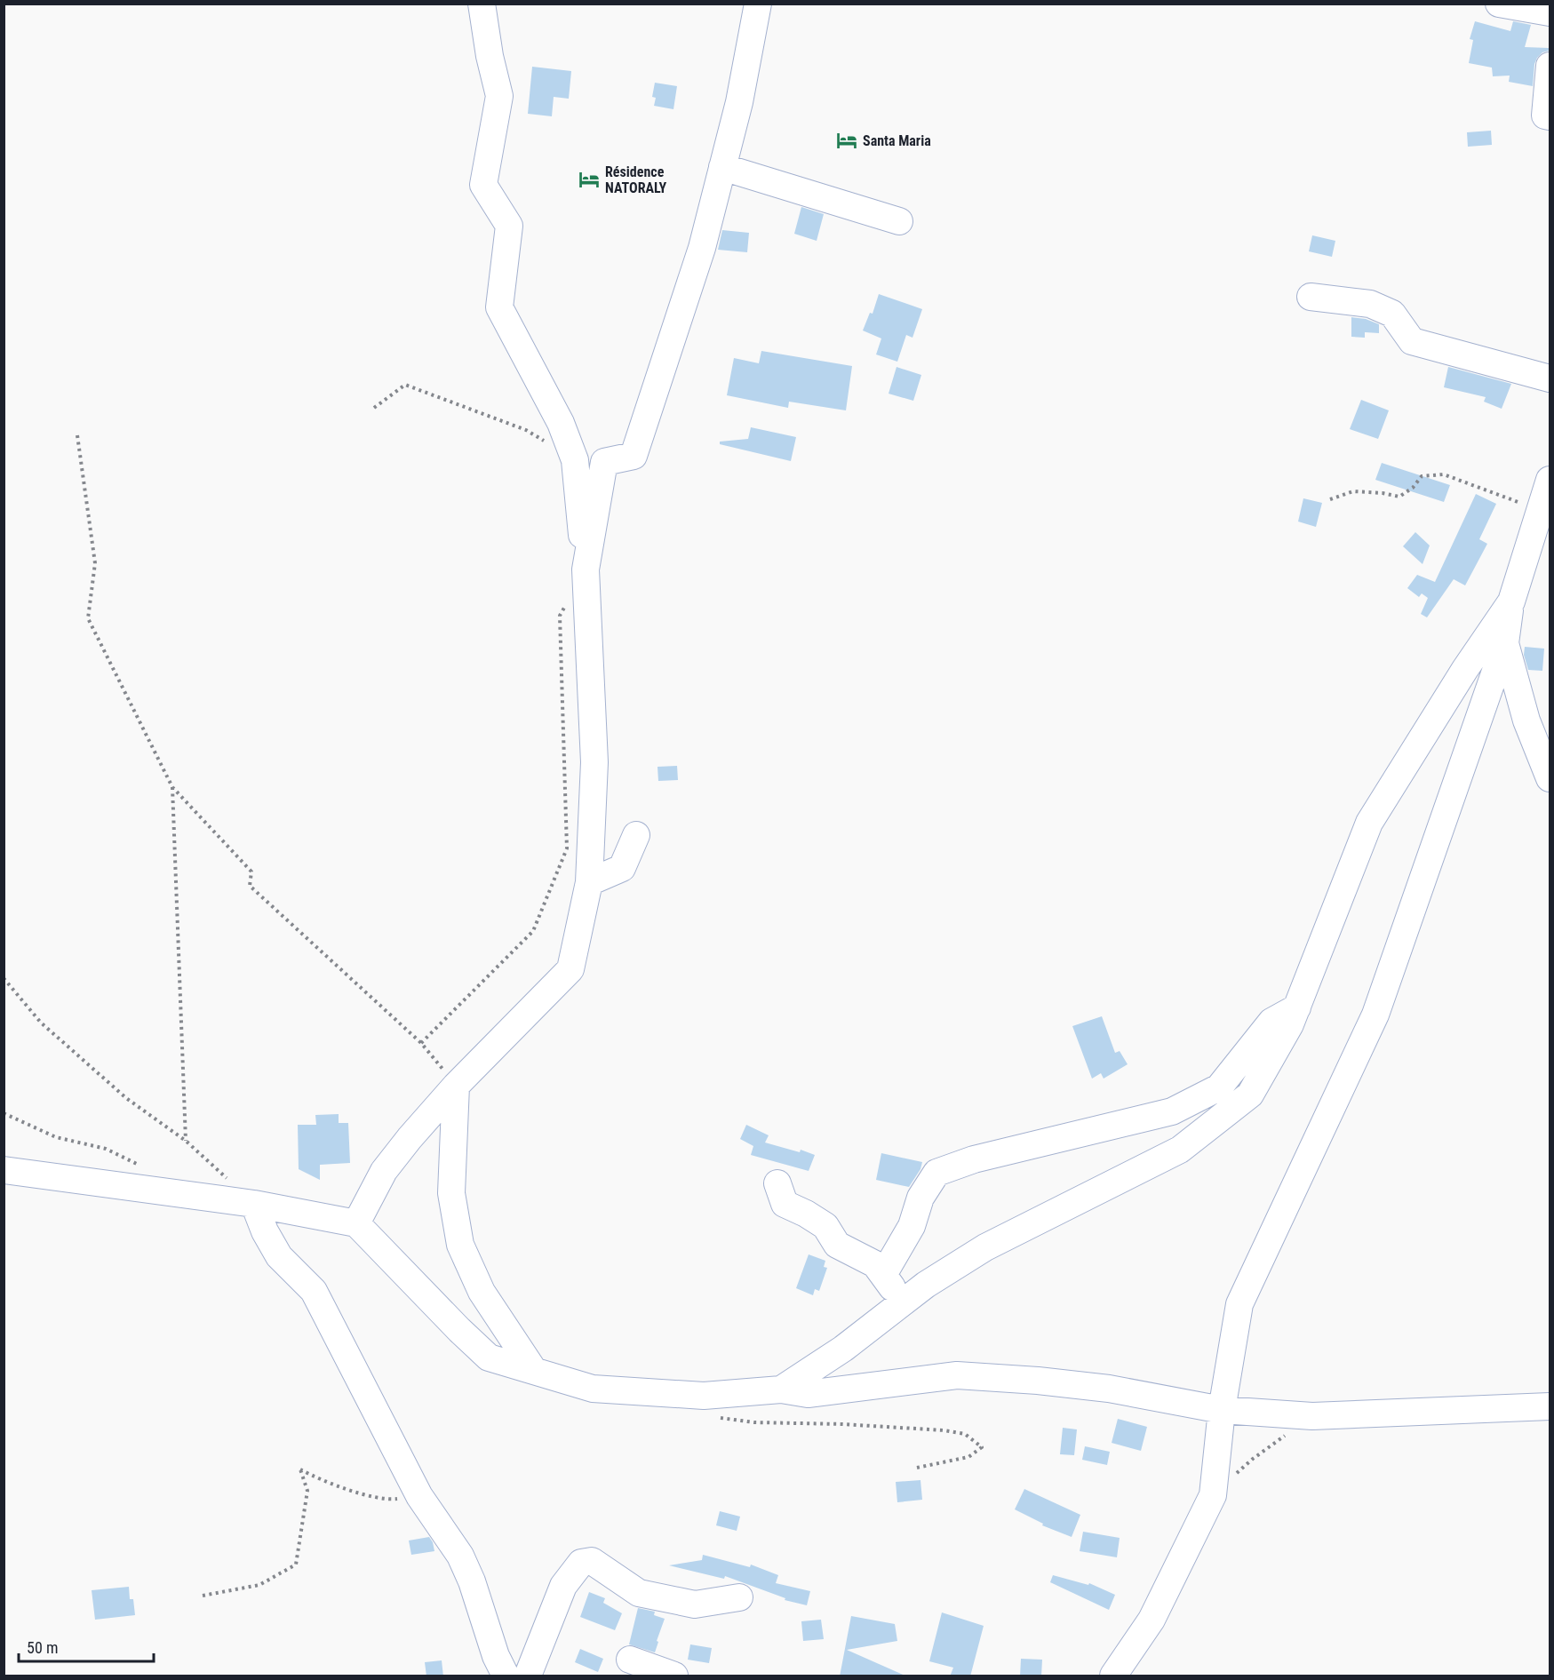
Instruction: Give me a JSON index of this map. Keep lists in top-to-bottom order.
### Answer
{
  "places": {
    "hotel": ["Santa Maria", "Résidence NATORALY"]
  },
  "scale_bar": "50 m"
}
